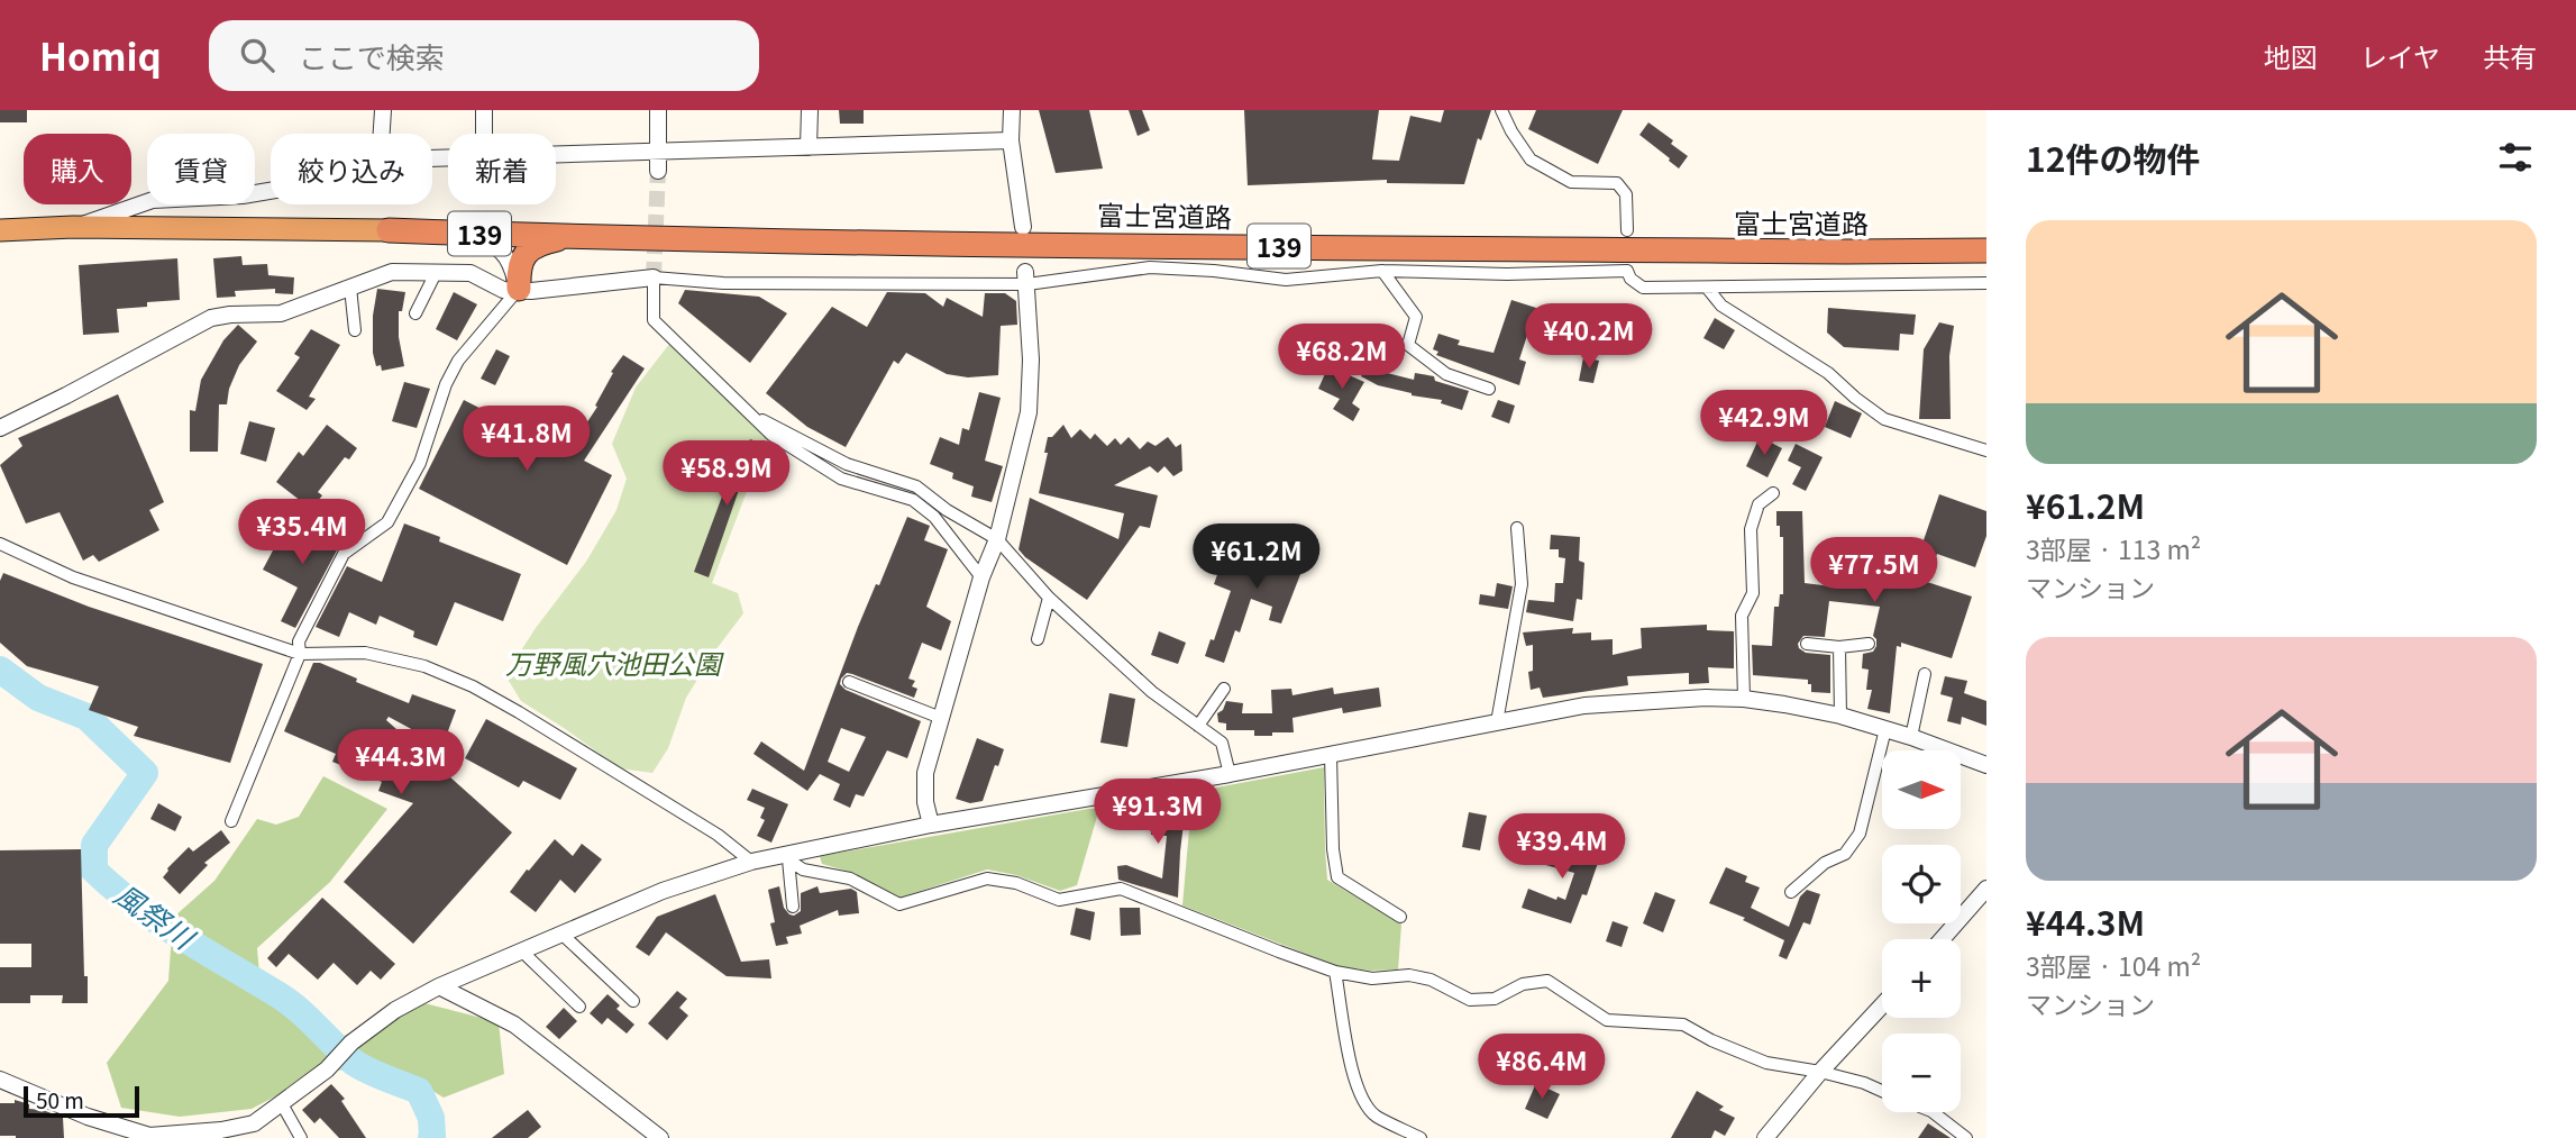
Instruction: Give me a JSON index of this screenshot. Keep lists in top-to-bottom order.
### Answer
{
  "streets": {
    "highway": ["富士宮道路", "139"]
  },
  "crossings": [
    ["富士宮道路", "139"]
  ],
  "water": ["風祭川"],
  "parks": ["万野風穴池田公園"],
  "scale_bar": "50 m",
  "north": "right",
  "page": {
    "header": "Homiq",
    "search": "ここで検索",
    "nav": ["地図", "レイヤ", "共有"],
    "heading": "12件の物件",
    "chip": [
      "購入",
      "賃貸",
      "絞り込み",
      "新着"
    ],
    "list": [
      {
        "name": "¥61.2M",
        "note": "3部屋 · 113 m² · マンション"
      },
      {
        "name": "¥44.3M",
        "note": "3部屋 · 104 m² · マンション"
      }
    ],
    "price": [
      "¥40.2M",
      "¥68.2M",
      "¥42.9M",
      "¥41.8M",
      "¥58.9M",
      "¥35.4M",
      "¥61.2M",
      "¥77.5M",
      "¥44.3M",
      "¥91.3M",
      "¥39.4M",
      "¥86.4M"
    ],
    "map_buttons": ["+", "−"],
    "scale": "50 m"
  }
}
